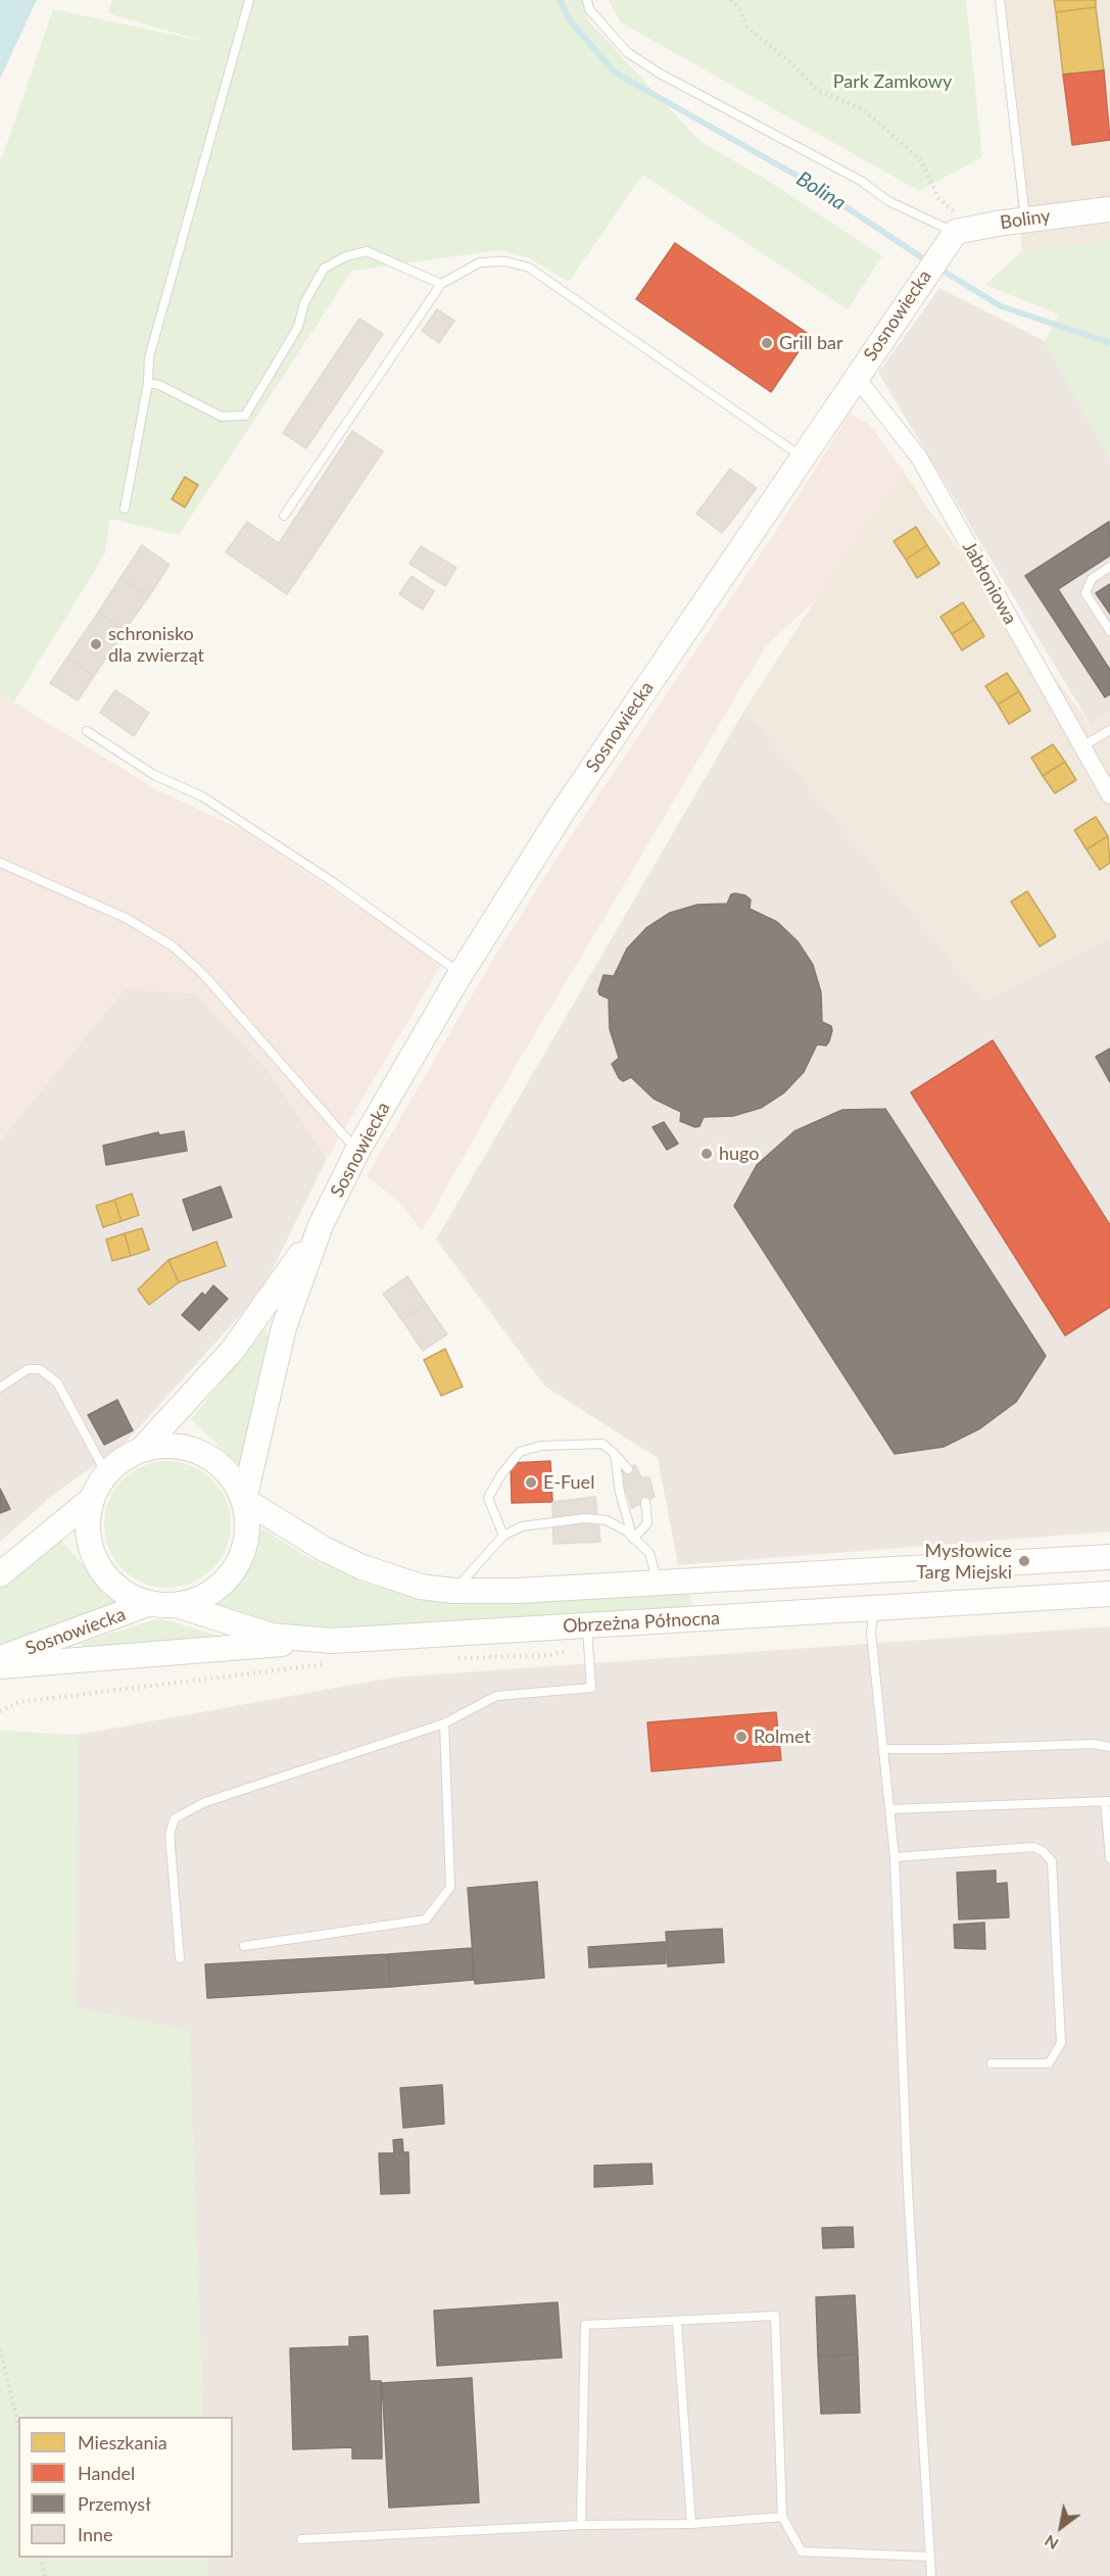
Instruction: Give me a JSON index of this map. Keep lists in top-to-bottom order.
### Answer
{
  "streets": {
    "street": [
      "Boliny",
      "Sosnowiecka",
      "Jabłoniowa",
      "Obrzeżna Północna"
    ]
  },
  "crossings": [
    ["Boliny", "Sosnowiecka"],
    ["Sosnowiecka", "Jabłoniowa"],
    ["Sosnowiecka", "Obrzeżna Północna"]
  ],
  "water": ["Bolina"],
  "parks": ["Park Zamkowy"],
  "places": [
    "Grill bar",
    "schronisko dla zwierząt",
    "hugo",
    "E-Fuel",
    "Mysłowice Targ Miejski",
    "Rolmet"
  ],
  "legend": [
    "Mieszkania",
    "Handel",
    "Przemysł",
    "Inne"
  ],
  "north": "bottom left"
}
